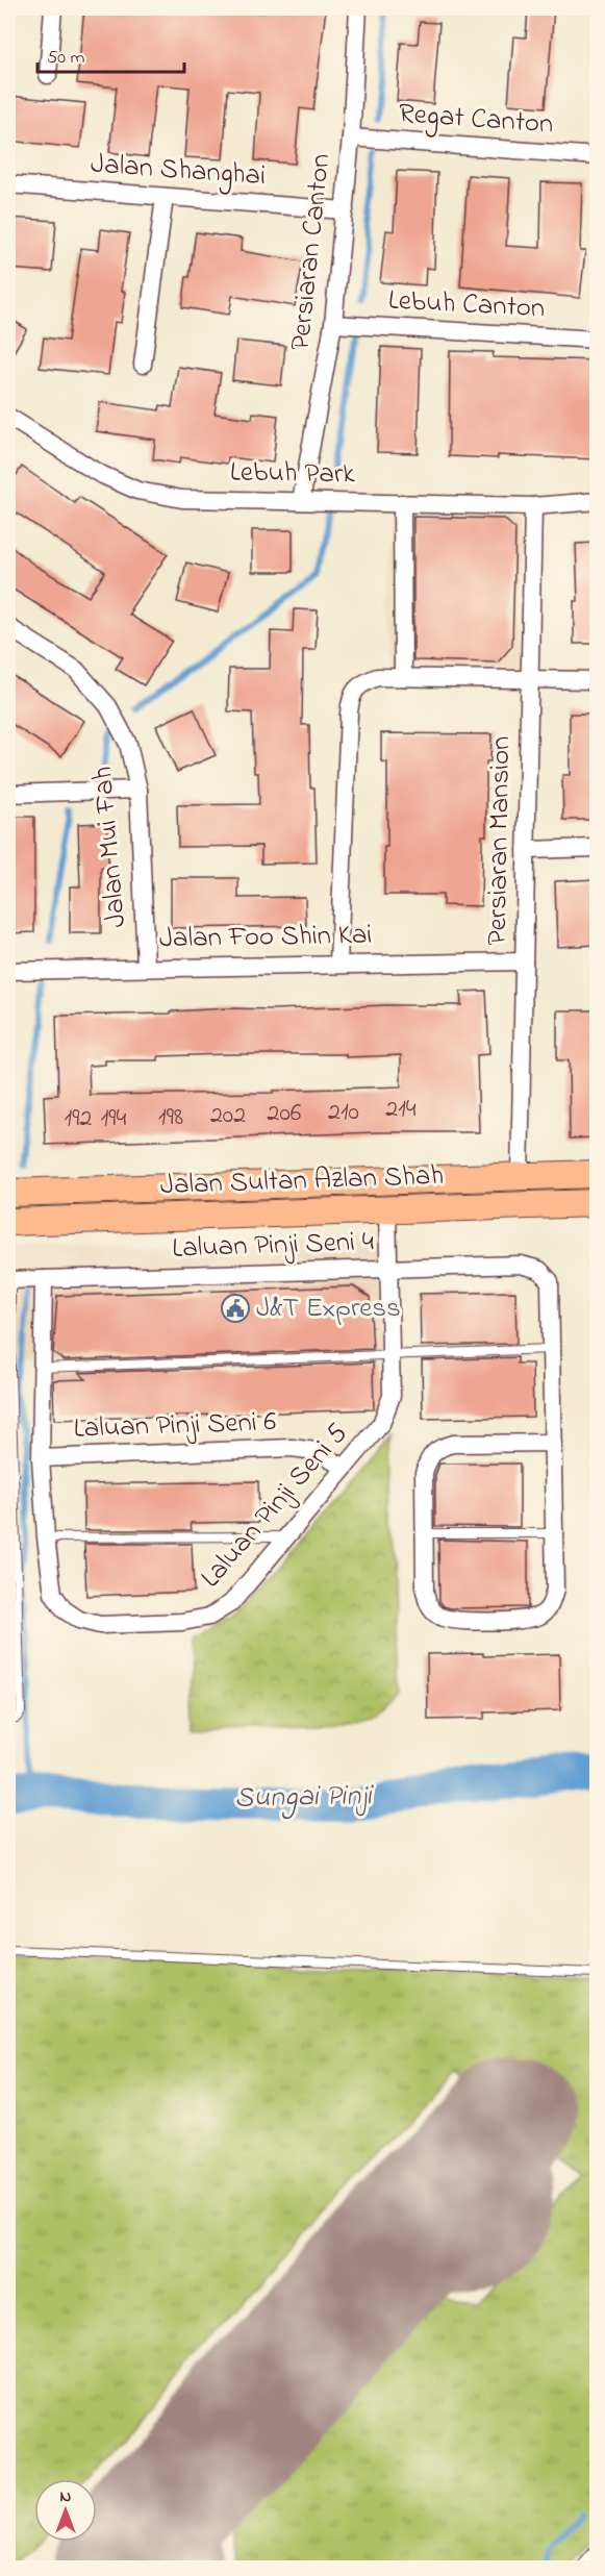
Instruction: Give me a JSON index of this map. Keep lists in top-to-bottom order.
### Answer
{
  "streets": {
    "main road": ["Jalan Sultan Azlan Shah"],
    "street": [
      "Regat Canton",
      "Jalan Shanghai",
      "Persiaran Canton",
      "Lebuh Canton",
      "Lebuh Park",
      "Persiaran Mansion",
      "Jalan Mui Fah",
      "Jalan Foo Shin Kai",
      "Laluan Pinji Seni 4",
      "Laluan Pinji Seni 6",
      "Laluan Pinji Seni 5"
    ]
  },
  "crossings": [
    ["Regat Canton", "Persiaran Canton"],
    ["Jalan Shanghai", "Persiaran Canton"],
    ["Persiaran Canton", "Lebuh Canton"],
    ["Persiaran Canton", "Lebuh Park"],
    ["Lebuh Park", "Persiaran Mansion"],
    ["Persiaran Mansion", "Jalan Foo Shin Kai"],
    ["Persiaran Mansion", "Jalan Sultan Azlan Shah"],
    ["Jalan Mui Fah", "Jalan Foo Shin Kai"],
    ["Jalan Sultan Azlan Shah", "Laluan Pinji Seni 5"],
    ["Laluan Pinji Seni 4", "Laluan Pinji Seni 5"],
    ["Laluan Pinji Seni 6", "Laluan Pinji Seni 5"]
  ],
  "water": ["Sungai Pinji"],
  "places": {
    "public building": ["J&T Express"]
  },
  "house_numbers": [
    "214",
    "210",
    "206",
    "202",
    "198",
    "192",
    "194"
  ],
  "scale_bar": "50 m",
  "north": "top"
}
